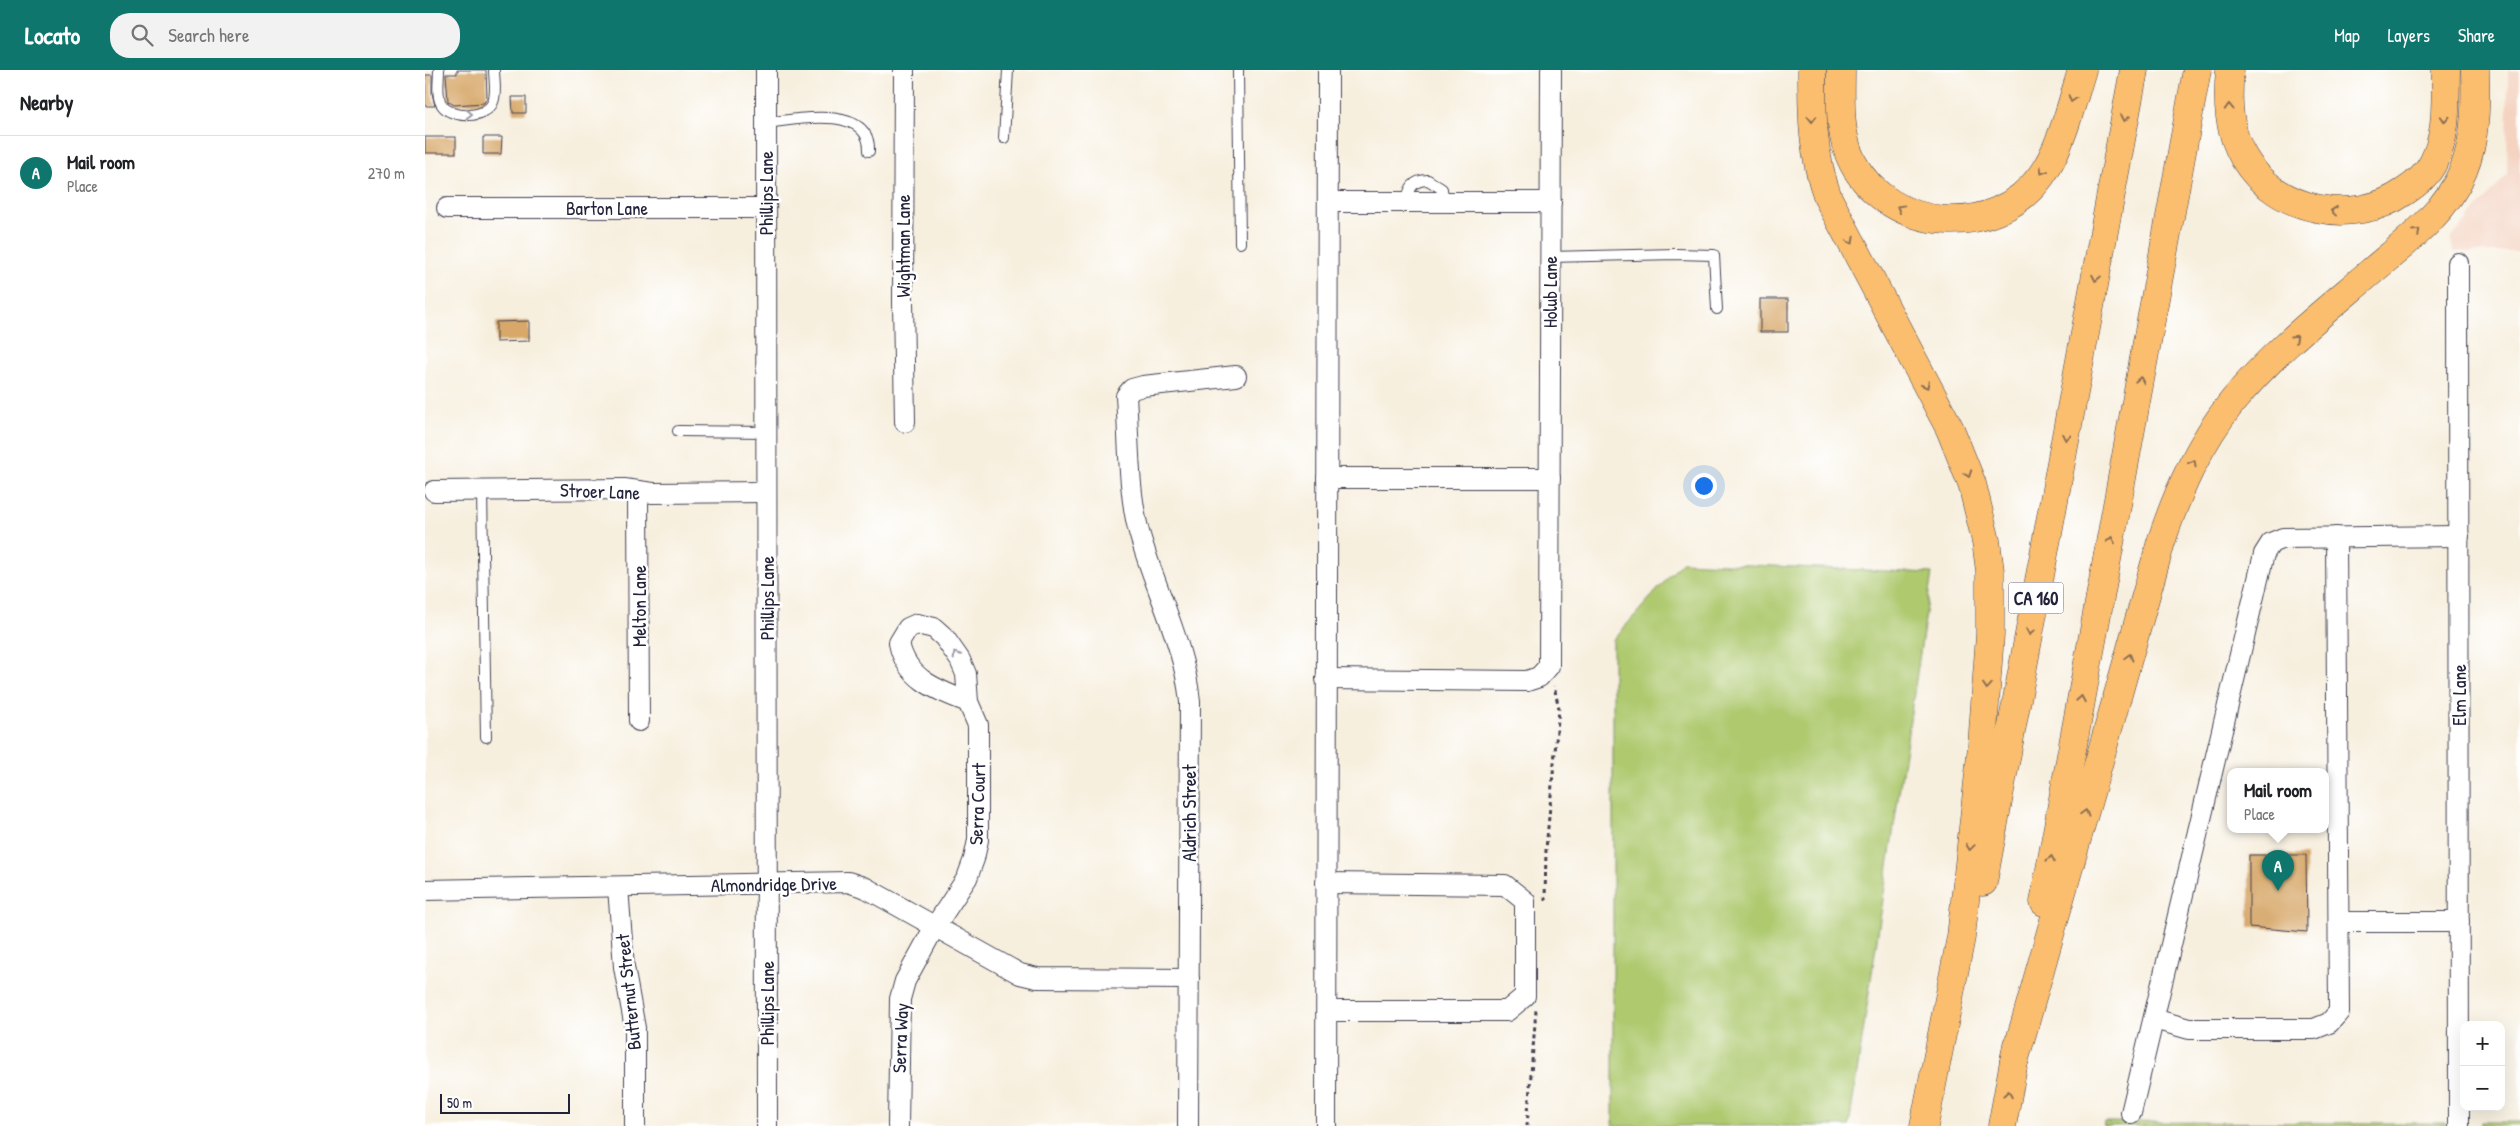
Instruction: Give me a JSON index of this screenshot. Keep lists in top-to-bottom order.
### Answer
{
  "streets": {
    "highway": ["CA 160"],
    "street": [
      "Phillips Lane",
      "Barton Lane",
      "Wightman Lane",
      "Holub Lane",
      "Stroer Lane",
      "Melton Lane",
      "Elm Lane",
      "Serra Court",
      "Aldrich Street",
      "Almondridge Drive",
      "Butternut Street",
      "Serra Way"
    ]
  },
  "crossings": [
    ["Phillips Lane", "Barton Lane"],
    ["Phillips Lane", "Stroer Lane"],
    ["Phillips Lane", "Almondridge Drive"],
    ["Stroer Lane", "Melton Lane"],
    ["Serra Court", "Almondridge Drive"],
    ["Serra Court", "Serra Way"],
    ["Aldrich Street", "Almondridge Drive"],
    ["Almondridge Drive", "Butternut Street"],
    ["Almondridge Drive", "Serra Way"]
  ],
  "scale_bar": "50 m",
  "page": {
    "header": "Locato",
    "search": "Search here",
    "nav": ["Map", "Layers", "Share"],
    "heading": "Nearby",
    "list": [
      {
        "mark": "A",
        "name": "Mail room",
        "note": "Place",
        "value": "270 m"
      }
    ],
    "popup": ["Mail room", "Place"],
    "pins": "A",
    "map_buttons": ["+", "−"],
    "scale": "50 m"
  }
}
